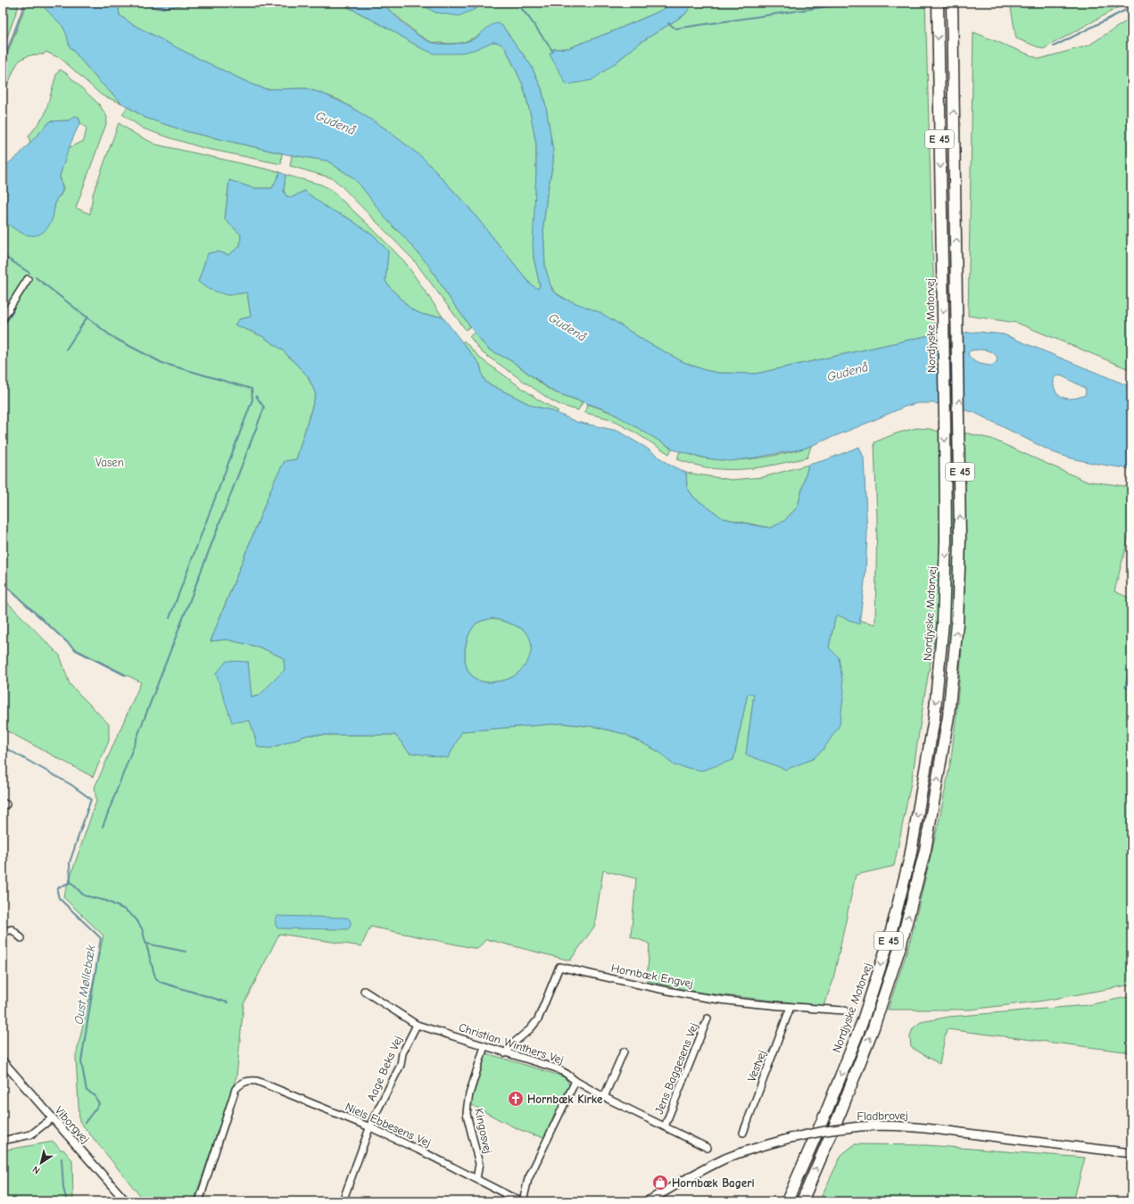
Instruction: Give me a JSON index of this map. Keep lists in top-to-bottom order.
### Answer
{
  "streets": {
    "highway": ["E 45", "Nordjyske Motorvej"],
    "main road": ["Fladbrovej"],
    "street": [
      "Hornbæk Engvej",
      "Christian Winthers Vej",
      "Vestvej",
      "Aage Beks Vej",
      "Jens Baggesens Vej",
      "Viborgvej",
      "Niels Ebbesens Vej",
      "Kingosvej"
    ]
  },
  "crossings": [
    ["Hornbæk Engvej", "Christian Winthers Vej"],
    ["Hornbæk Engvej", "Vestvej"],
    ["Christian Winthers Vej", "Aage Beks Vej"],
    ["Christian Winthers Vej", "Jens Baggesens Vej"],
    ["Christian Winthers Vej", "Kingosvej"],
    ["Aage Beks Vej", "Niels Ebbesens Vej"],
    ["Niels Ebbesens Vej", "Kingosvej"]
  ],
  "water": ["Gudenå", "Oust Møllebæk"],
  "parks": ["Vasen"],
  "places": {
    "church": ["Hornbæk Kirke"],
    "shop": ["Hornbæk Bageri"]
  },
  "north": "bottom left"
}
